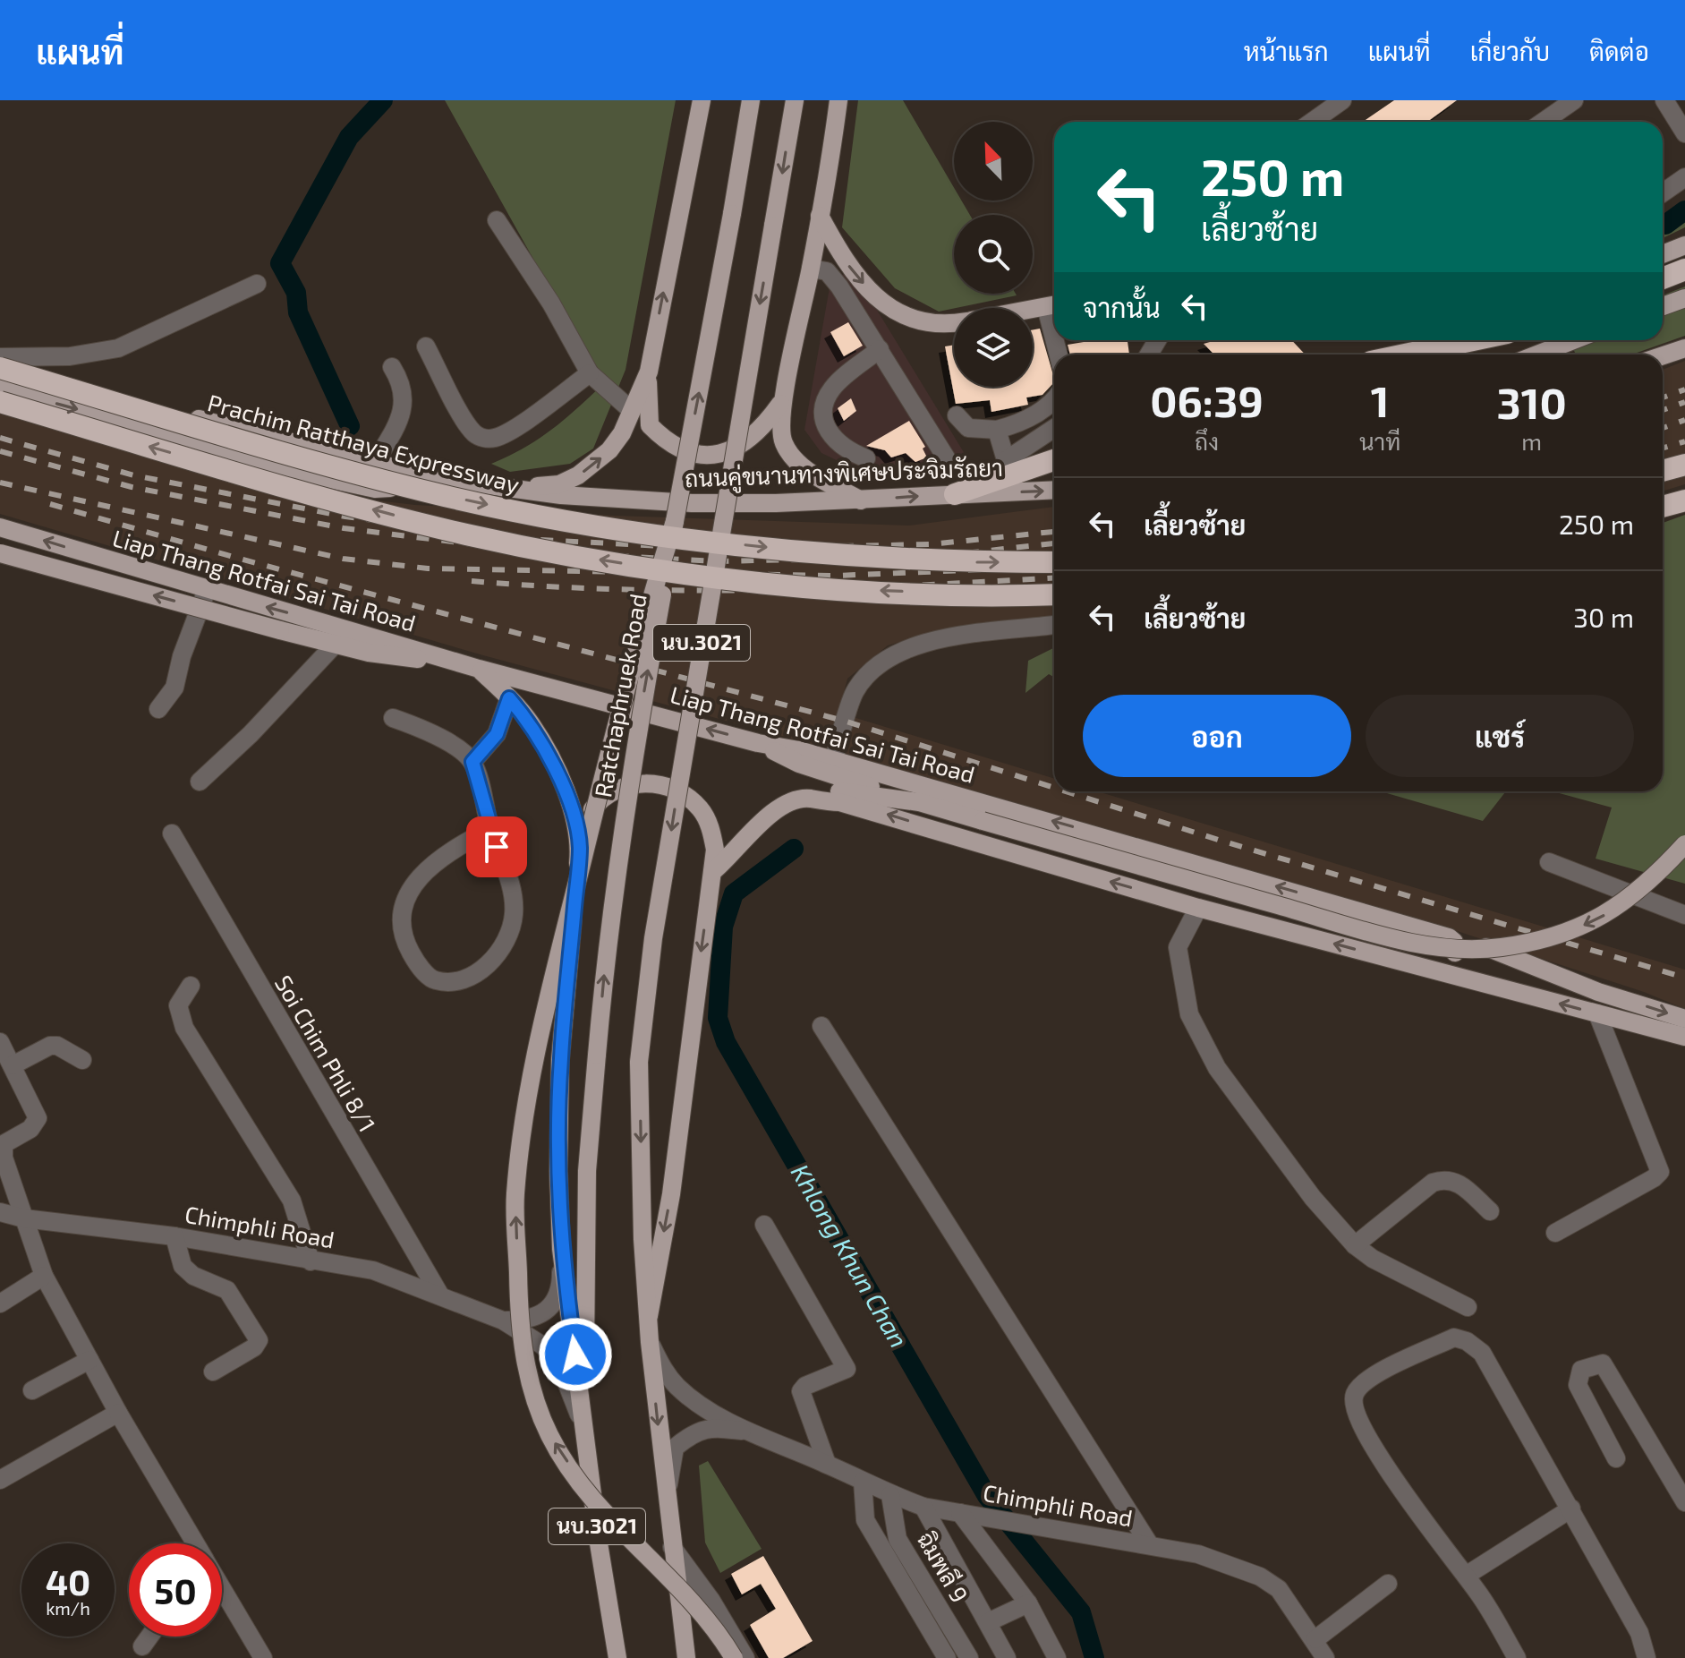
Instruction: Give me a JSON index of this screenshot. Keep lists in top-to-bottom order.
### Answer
{
  "streets": {
    "highway": ["Prachim Ratthaya Expressway"],
    "main road": [
      "ถนนคู่ขนานทางพิเศษประจิมรัถยา",
      "Liap Thang Rotfai Sai Tai Road",
      "นบ.3021",
      "Ratchaphruek Road"
    ],
    "street": ["Soi Chim Phli 8/1", "Chimphli Road", "ฉิมพลี 9"]
  },
  "crossings": [
    ["Liap Thang Rotfai Sai Tai Road", "Ratchaphruek Road"],
    ["นบ.3021", "Chimphli Road"],
    ["Ratchaphruek Road", "Chimphli Road"],
    ["Soi Chim Phli 8/1", "Chimphli Road"],
    ["Chimphli Road", "ฉิมพลี 9"]
  ],
  "water": ["Khlong Khun Chan"],
  "north": "top left",
  "page": {
    "header": "แผนที่",
    "nav": [
      "หน้าแรก",
      "แผนที่",
      "เกี่ยวกับ",
      "ติดต่อ"
    ],
    "turn": ["250 m", "เลี้ยวซ้าย"],
    "then": "จากนั้น",
    "eta": [
      "06:39",
      "ถึง",
      "1",
      "นาที",
      "310",
      "m"
    ],
    "list": [
      {
        "name": "เลี้ยวซ้าย",
        "value": "250 m"
      },
      {
        "name": "เลี้ยวซ้าย",
        "value": "30 m"
      }
    ],
    "buttons": ["ออก", "แชร์"],
    "speed": "40 km/h",
    "limit": "50"
  }
}
